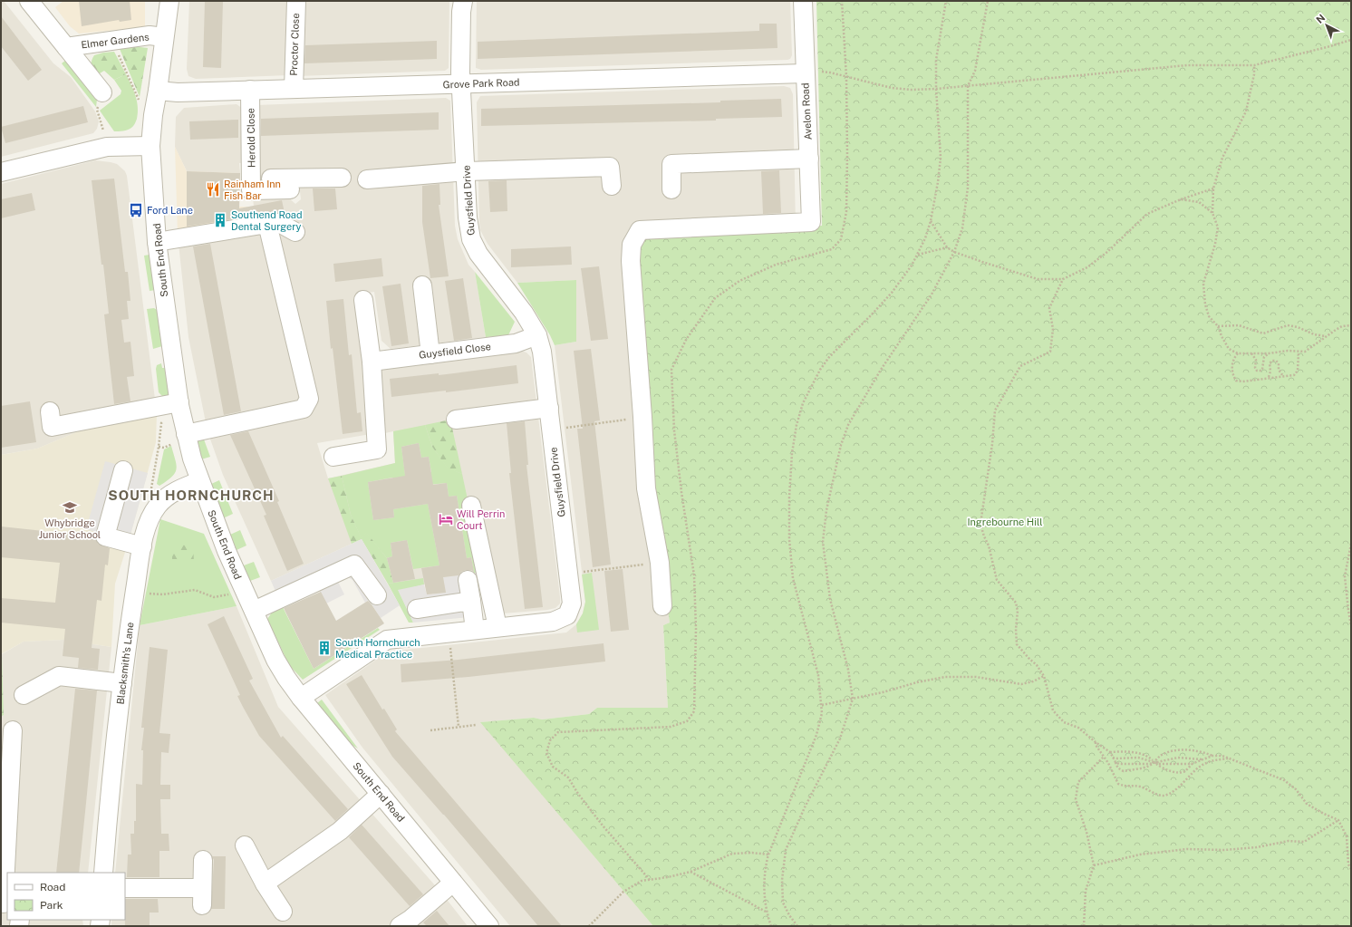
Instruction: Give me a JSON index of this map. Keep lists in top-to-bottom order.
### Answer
{
  "streets": {
    "street": [
      "Elmer Gardens",
      "Proctor Close",
      "Grove Park Road",
      "Avelon Road",
      "Herold Close",
      "Guysfield Drive",
      "South End Road",
      "Guysfield Close",
      "Blacksmith's Lane"
    ]
  },
  "crossings": [
    ["Elmer Gardens", "South End Road"],
    ["Proctor Close", "Grove Park Road"],
    ["Grove Park Road", "Avelon Road"],
    ["Grove Park Road", "Herold Close"],
    ["Grove Park Road", "Guysfield Drive"],
    ["Grove Park Road", "South End Road"],
    ["Guysfield Drive", "South End Road"],
    ["Guysfield Drive", "Guysfield Close"],
    ["South End Road", "Blacksmith's Lane"]
  ],
  "districts": ["SOUTH HORNCHURCH"],
  "parks": ["Ingrebourne Hill"],
  "places": {
    "restaurant": ["Rainham Inn Fish Bar"],
    "bus stop": ["Ford Lane"],
    "building": ["Southend Road Dental Surgery", "South Hornchurch Medical Practice"],
    "school or university": ["Whybridge Junior School"],
    "hotel": ["Will Perrin Court"]
  },
  "legend": ["Road", "Park"],
  "north": "top left"
}
